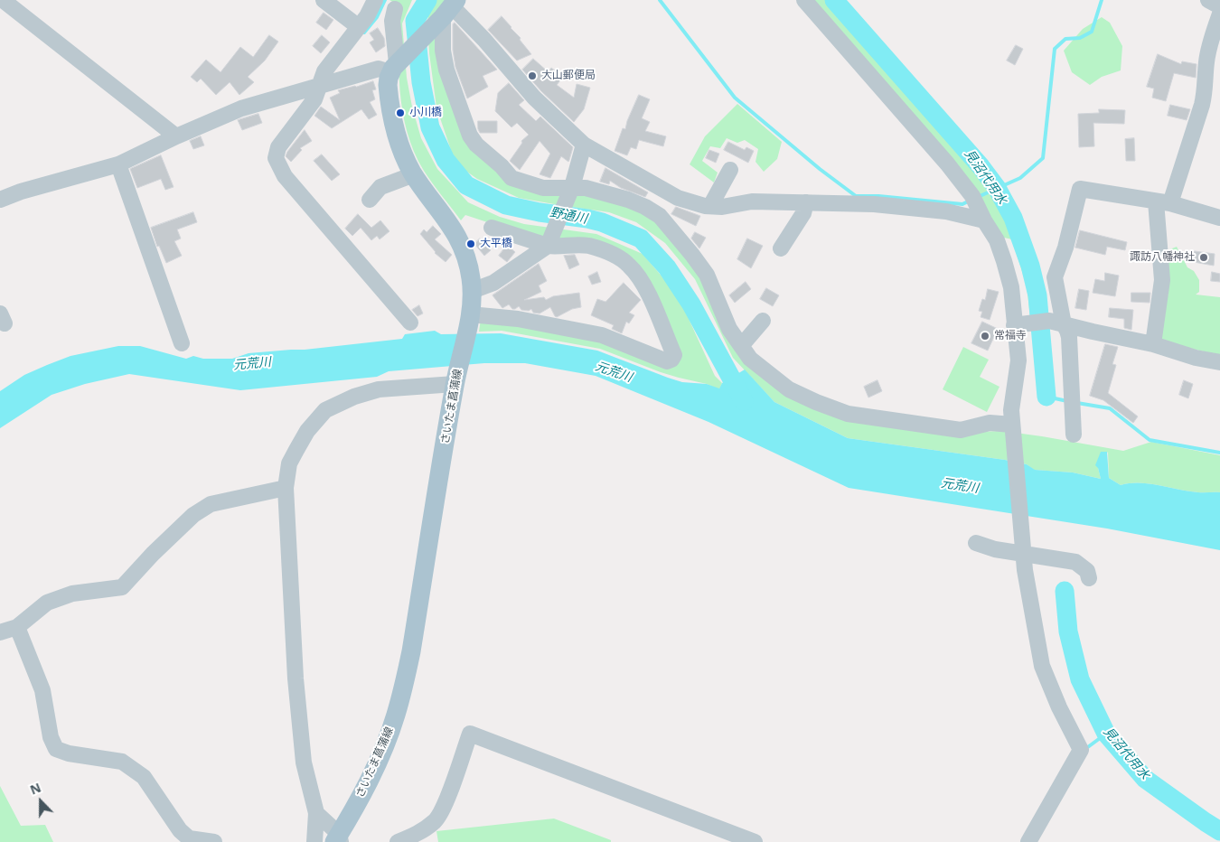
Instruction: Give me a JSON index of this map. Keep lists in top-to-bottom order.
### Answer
{
  "streets": {
    "main road": ["さいたま菖蒲線"]
  },
  "water": ["見沼代用水", "野通川", "元荒川"],
  "places": [
    "大山郵便局",
    "小川橋",
    "大平橋",
    "諏訪八幡神社",
    "常福寺"
  ],
  "north": "top"
}
